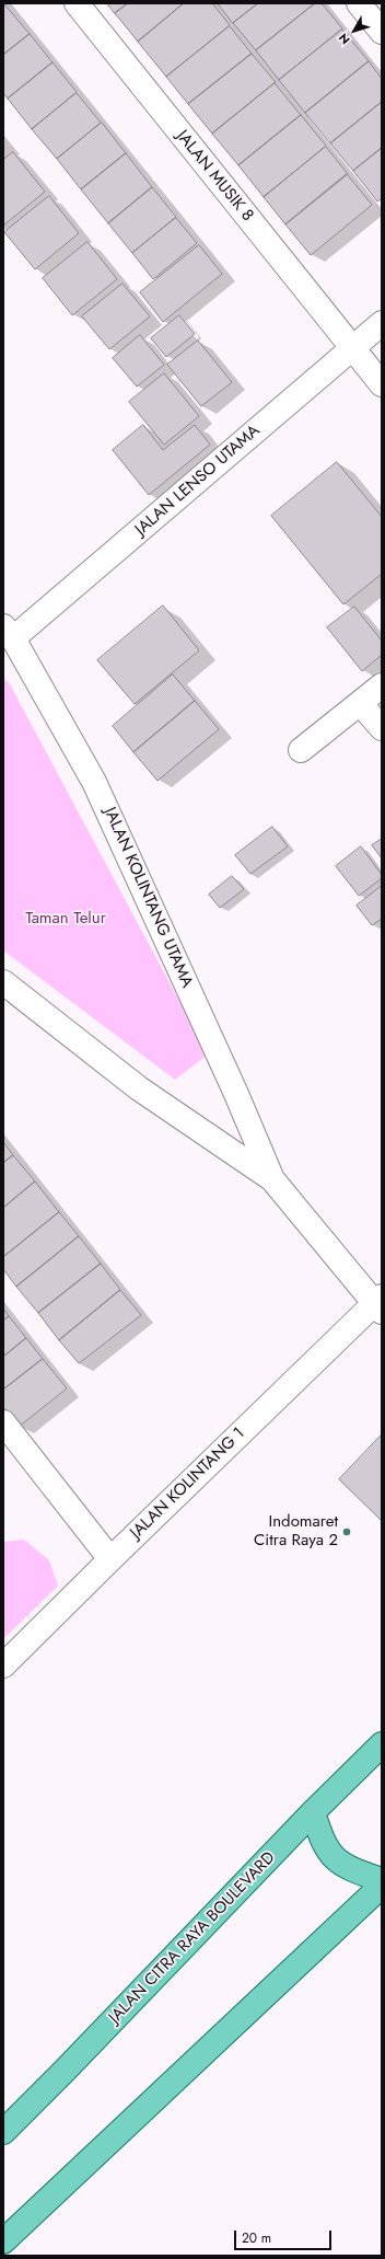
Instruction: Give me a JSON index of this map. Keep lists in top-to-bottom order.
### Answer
{
  "streets": {
    "main road": ["JALAN CITRA RAYA BOULEVARD"],
    "street": [
      "JALAN MUSIK 8",
      "JALAN LENSO UTAMA",
      "JALAN KOLINTANG UTAMA",
      "JALAN KOLINTANG 1"
    ]
  },
  "crossings": [
    ["JALAN MUSIK 8", "JALAN LENSO UTAMA"],
    ["JALAN LENSO UTAMA", "JALAN KOLINTANG UTAMA"],
    ["JALAN KOLINTANG UTAMA", "JALAN KOLINTANG 1"]
  ],
  "parks": ["Taman Telur"],
  "places": ["Indomaret Citra Raya 2"],
  "scale_bar": "20 m",
  "north": "bottom left"
}
